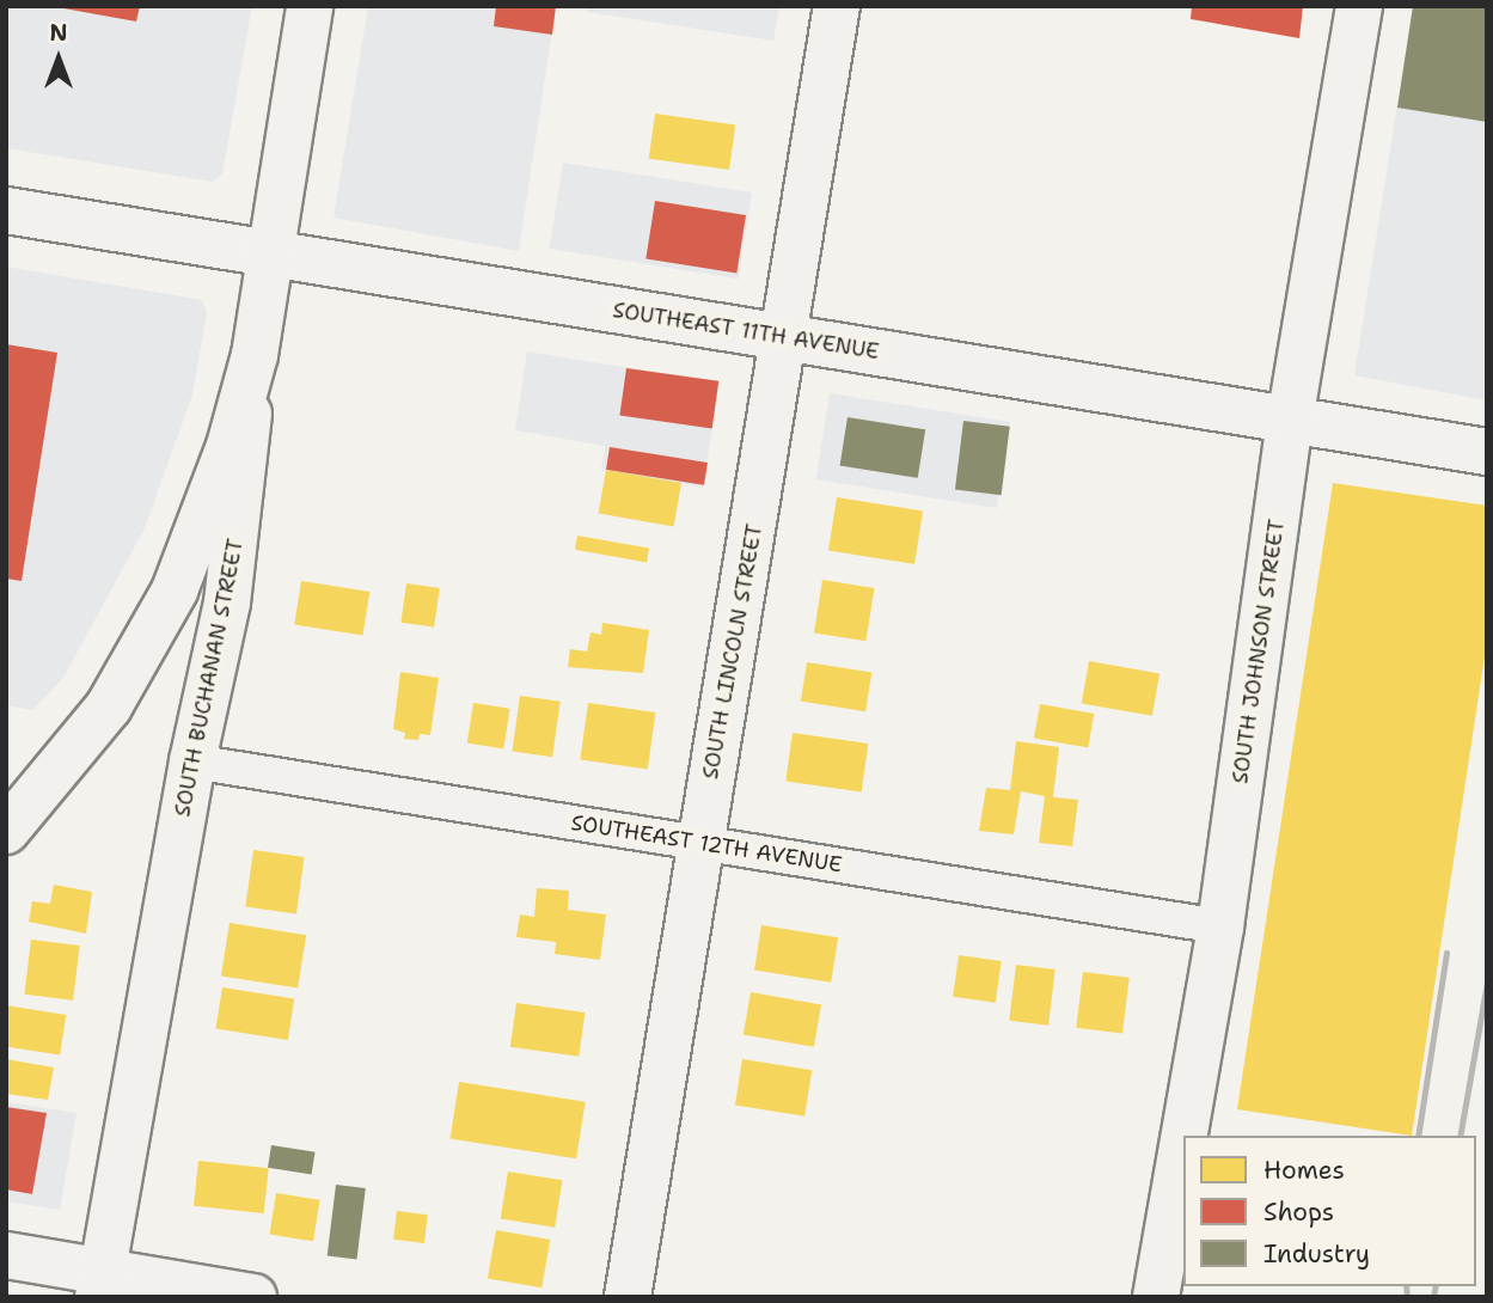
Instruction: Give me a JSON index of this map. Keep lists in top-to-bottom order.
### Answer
{
  "streets": {
    "main road": [
      "SOUTHEAST 11TH AVENUE",
      "SOUTH LINCOLN STREET",
      "SOUTH JOHNSON STREET",
      "SOUTH BUCHANAN STREET"
    ],
    "street": ["SOUTHEAST 12TH AVENUE"]
  },
  "crossings": [
    ["SOUTHEAST 11TH AVENUE", "SOUTH LINCOLN STREET"],
    ["SOUTHEAST 11TH AVENUE", "SOUTH JOHNSON STREET"],
    ["SOUTHEAST 11TH AVENUE", "SOUTH BUCHANAN STREET"],
    ["SOUTH LINCOLN STREET", "SOUTHEAST 12TH AVENUE"],
    ["SOUTH JOHNSON STREET", "SOUTHEAST 12TH AVENUE"],
    ["SOUTH BUCHANAN STREET", "SOUTHEAST 12TH AVENUE"]
  ],
  "legend": ["Homes", "Shops", "Industry"],
  "north": "top"
}
